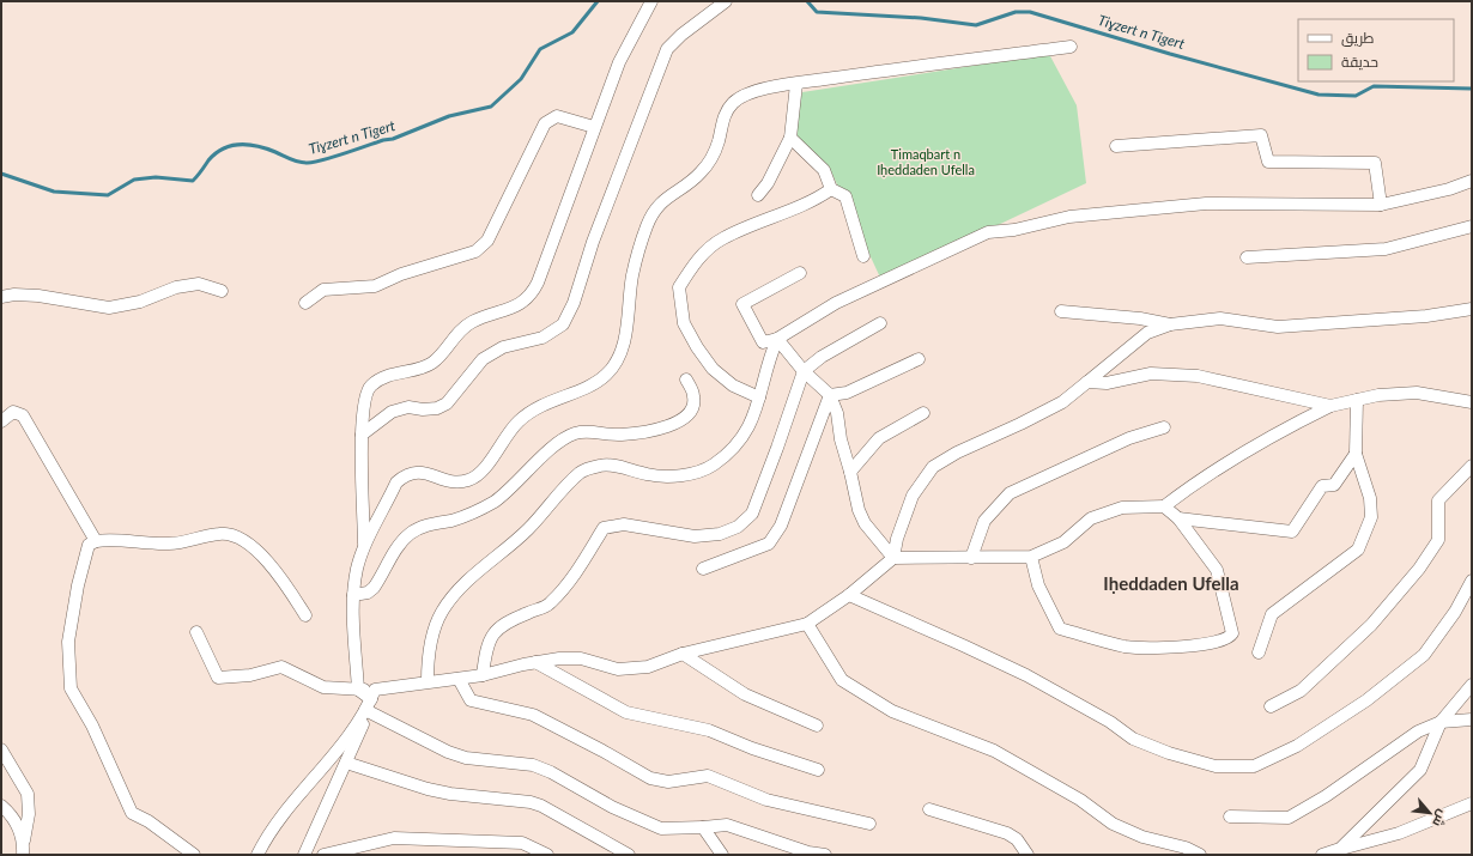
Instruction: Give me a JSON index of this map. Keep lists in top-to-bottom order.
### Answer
{
  "districts": ["Iḥeddaden Ufella"],
  "water": ["Tiɣzert n Tigert"],
  "parks": ["Timaqbart n Iḥeddaden Ufella"],
  "legend": ["طريق", "حديقة"],
  "north": "bottom right"
}
